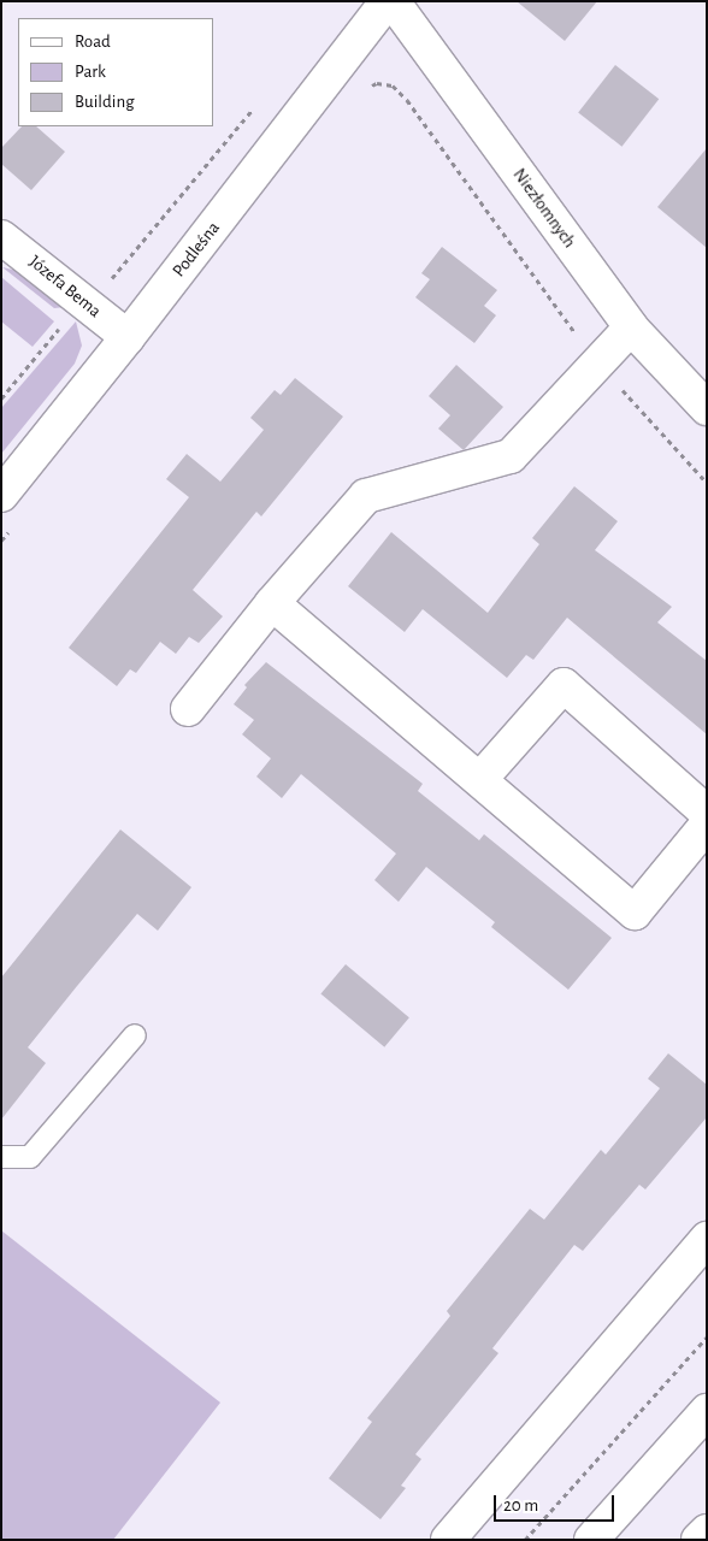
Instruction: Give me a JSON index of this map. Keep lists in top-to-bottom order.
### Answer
{
  "streets": {
    "street": ["Niezłomnych", "Podleśna", "Józefa Bema"]
  },
  "crossings": [
    ["Niezłomnych", "Podleśna"],
    ["Podleśna", "Józefa Bema"]
  ],
  "legend": ["Road", "Park", "Building"],
  "scale_bar": "20 m"
}
